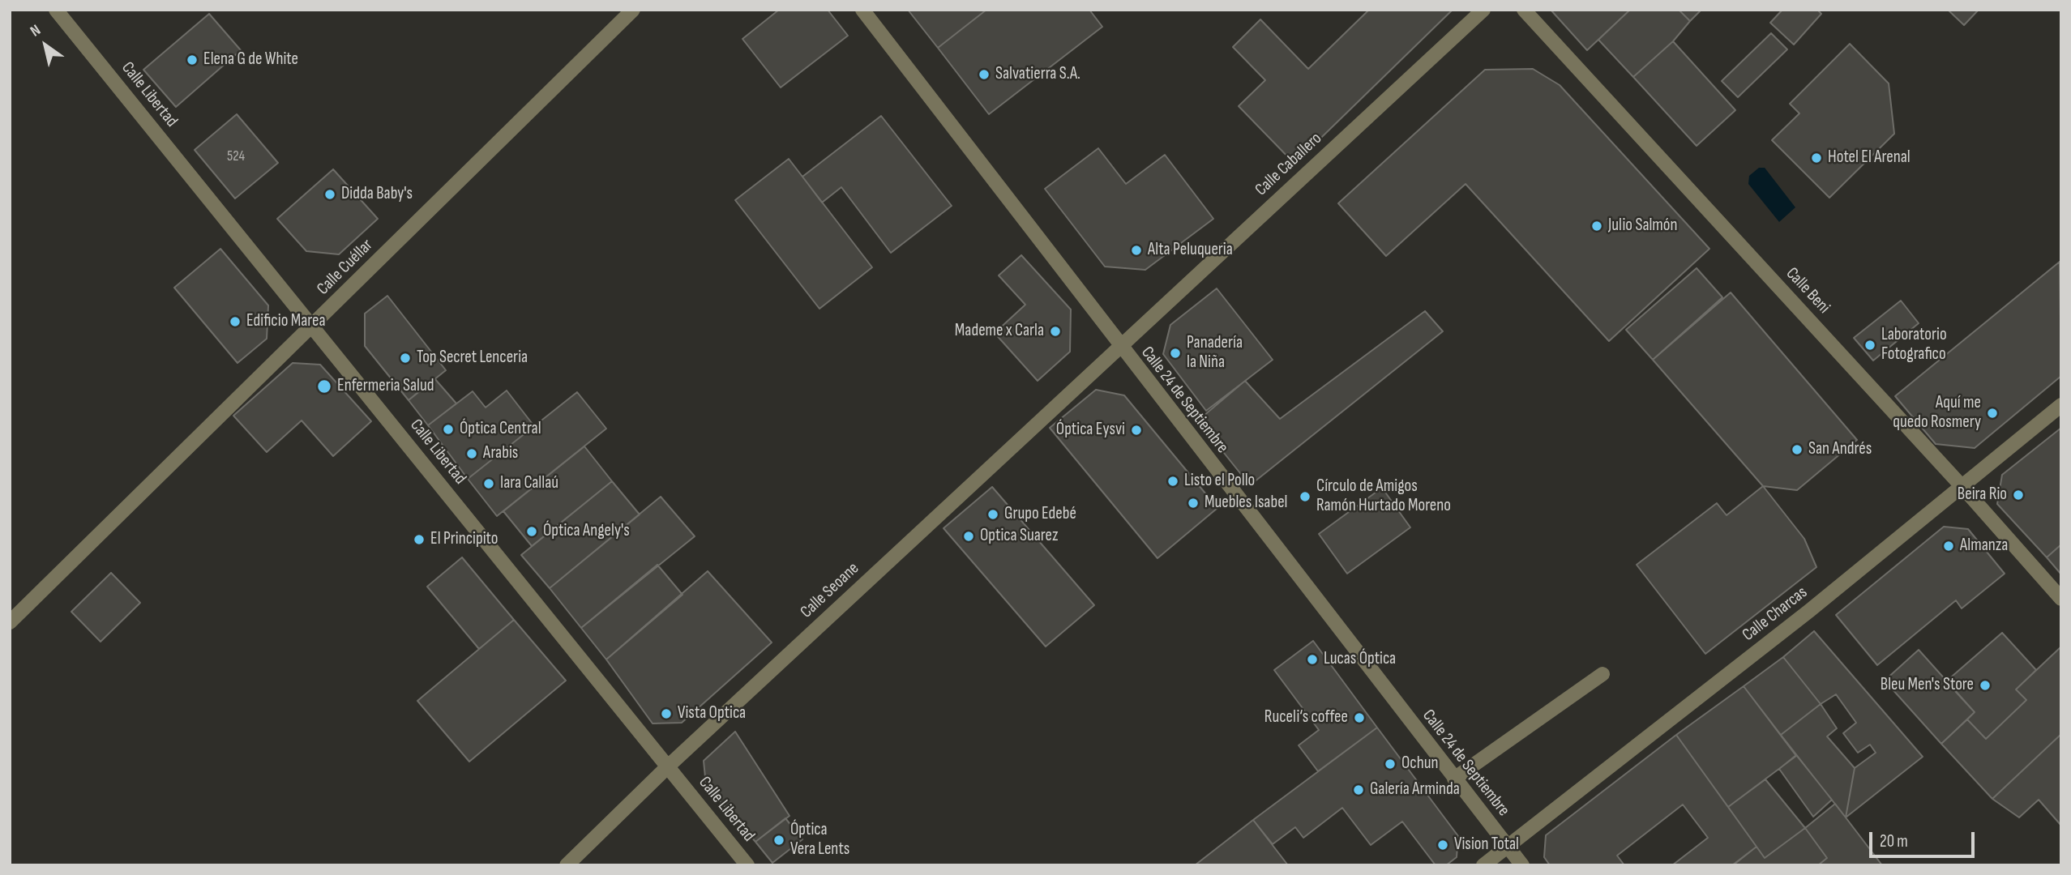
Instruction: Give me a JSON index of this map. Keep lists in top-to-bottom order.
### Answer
{
  "streets": {
    "street": [
      "Calle Libertad",
      "Calle Caballero",
      "Calle Cuéllar",
      "Calle Beni",
      "Calle 24 de Septiembre",
      "Calle Seoane",
      "Calle Charcas"
    ]
  },
  "crossings": [
    ["Calle Libertad", "Calle Cuéllar"],
    ["Calle Libertad", "Calle Seoane"],
    ["Calle Caballero", "Calle 24 de Septiembre"],
    ["Calle Caballero", "Calle Seoane"],
    ["Calle Beni", "Calle Charcas"],
    ["Calle 24 de Septiembre", "Calle Seoane"],
    ["Calle 24 de Septiembre", "Calle Charcas"]
  ],
  "places": [
    "Elena G de White",
    "Salvatierra S.A.",
    "Hotel El Arenal",
    "Didda Baby's",
    "Julio Salmón",
    "Alta Peluqueria",
    "Edificio Marea",
    "Mademe x Carla",
    "Laboratorio Fotografico",
    "Panadería la Niña",
    "Top Secret Lenceria",
    "Enfermeria Salud",
    "Aquí me quedo Rosmery",
    "Óptica Central",
    "Óptica Eysvi",
    "San Andrés",
    "Arabis",
    "Listo el Pollo",
    "Iara Callaú",
    "Beira Rio",
    "Círculo de Amigos Ramón Hurtado Moreno",
    "Muebles Isabel",
    "Grupo Edebé",
    "Óptica Angely's",
    "Optica Suarez",
    "El Principito",
    "Almanza",
    "Lucas Óptica",
    "Bleu Men's Store",
    "Vista Optica",
    "Ruceli‘s coffee",
    "Ochun",
    "Galería Arminda",
    "Óptica Vera Lents",
    "Vision Total"
  ],
  "house_numbers": ["524"],
  "scale_bar": "20 m",
  "north": "top left"
}
